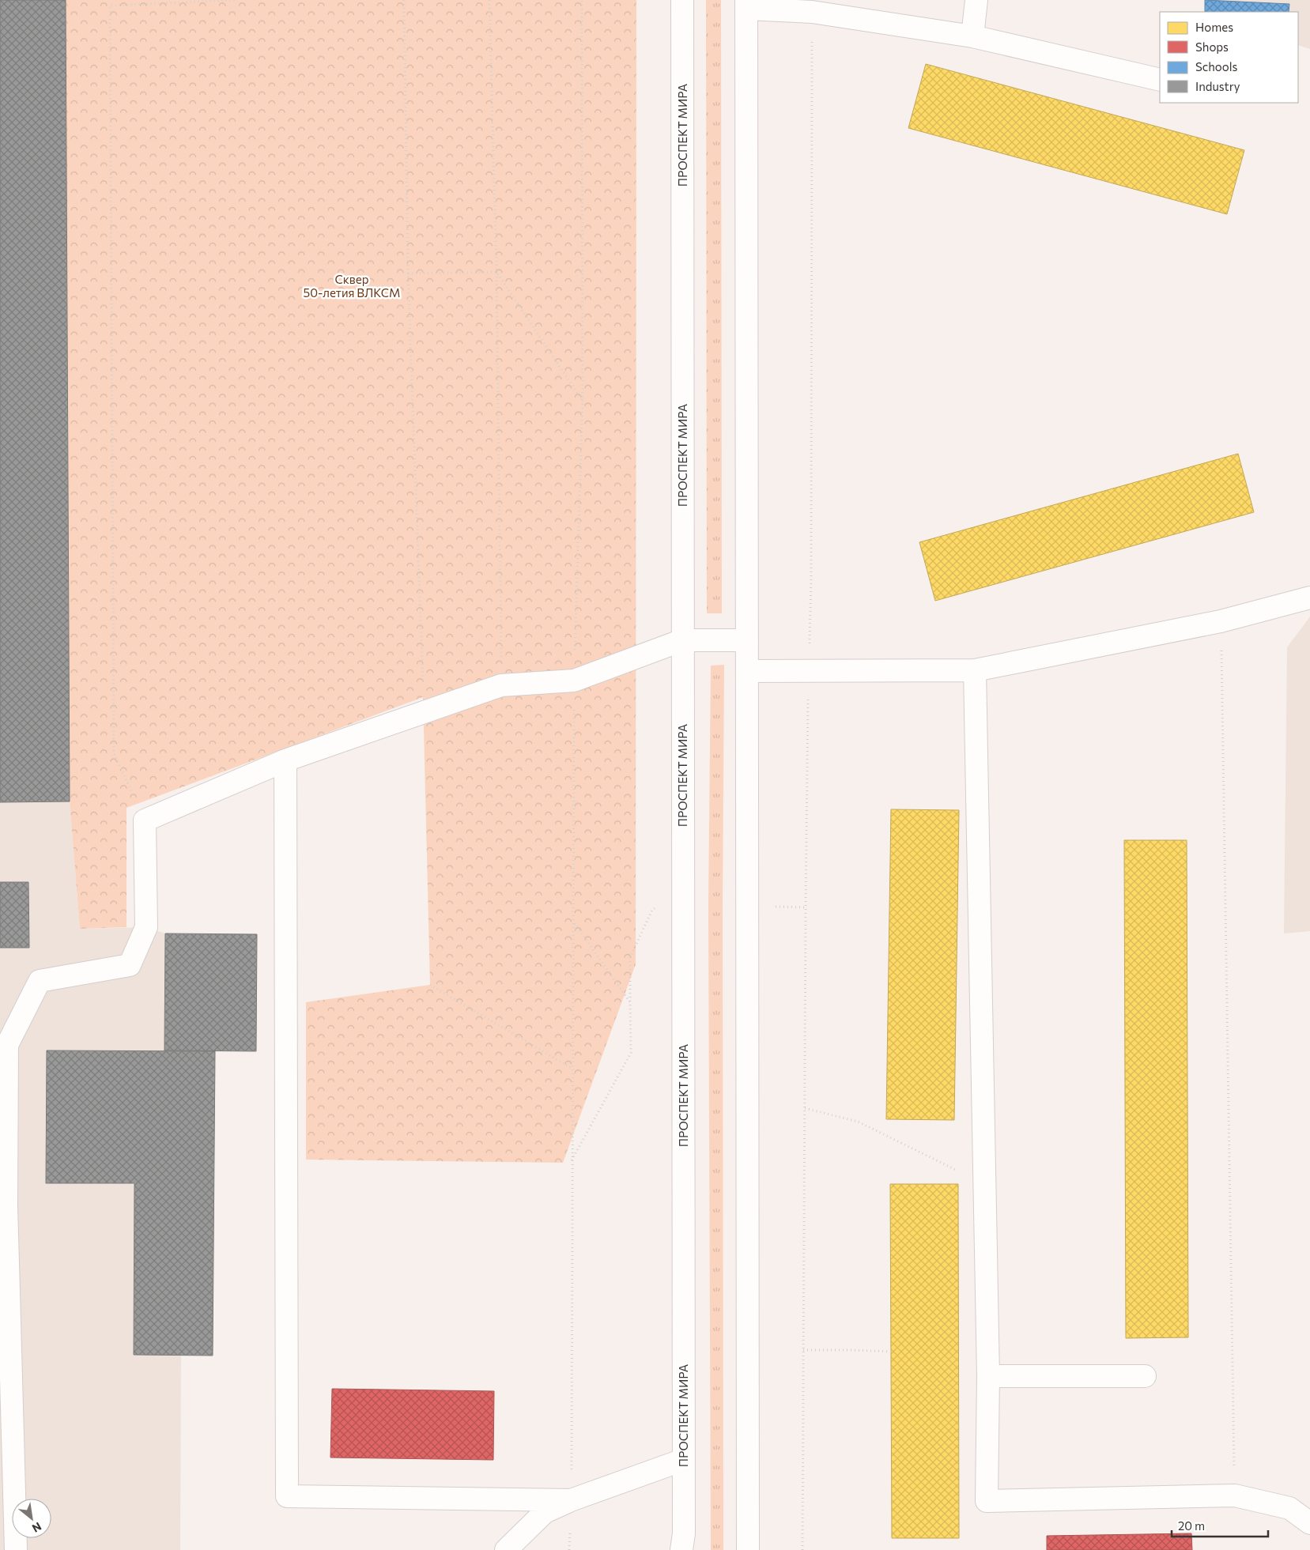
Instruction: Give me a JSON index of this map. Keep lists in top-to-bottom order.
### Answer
{
  "streets": {
    "main road": ["ПРОСПЕКТ МИРА"]
  },
  "parks": ["Сквер 50-летия ВЛКСМ"],
  "legend": [
    "Homes",
    "Shops",
    "Schools",
    "Industry"
  ],
  "scale_bar": "20 m",
  "north": "bottom right"
}
